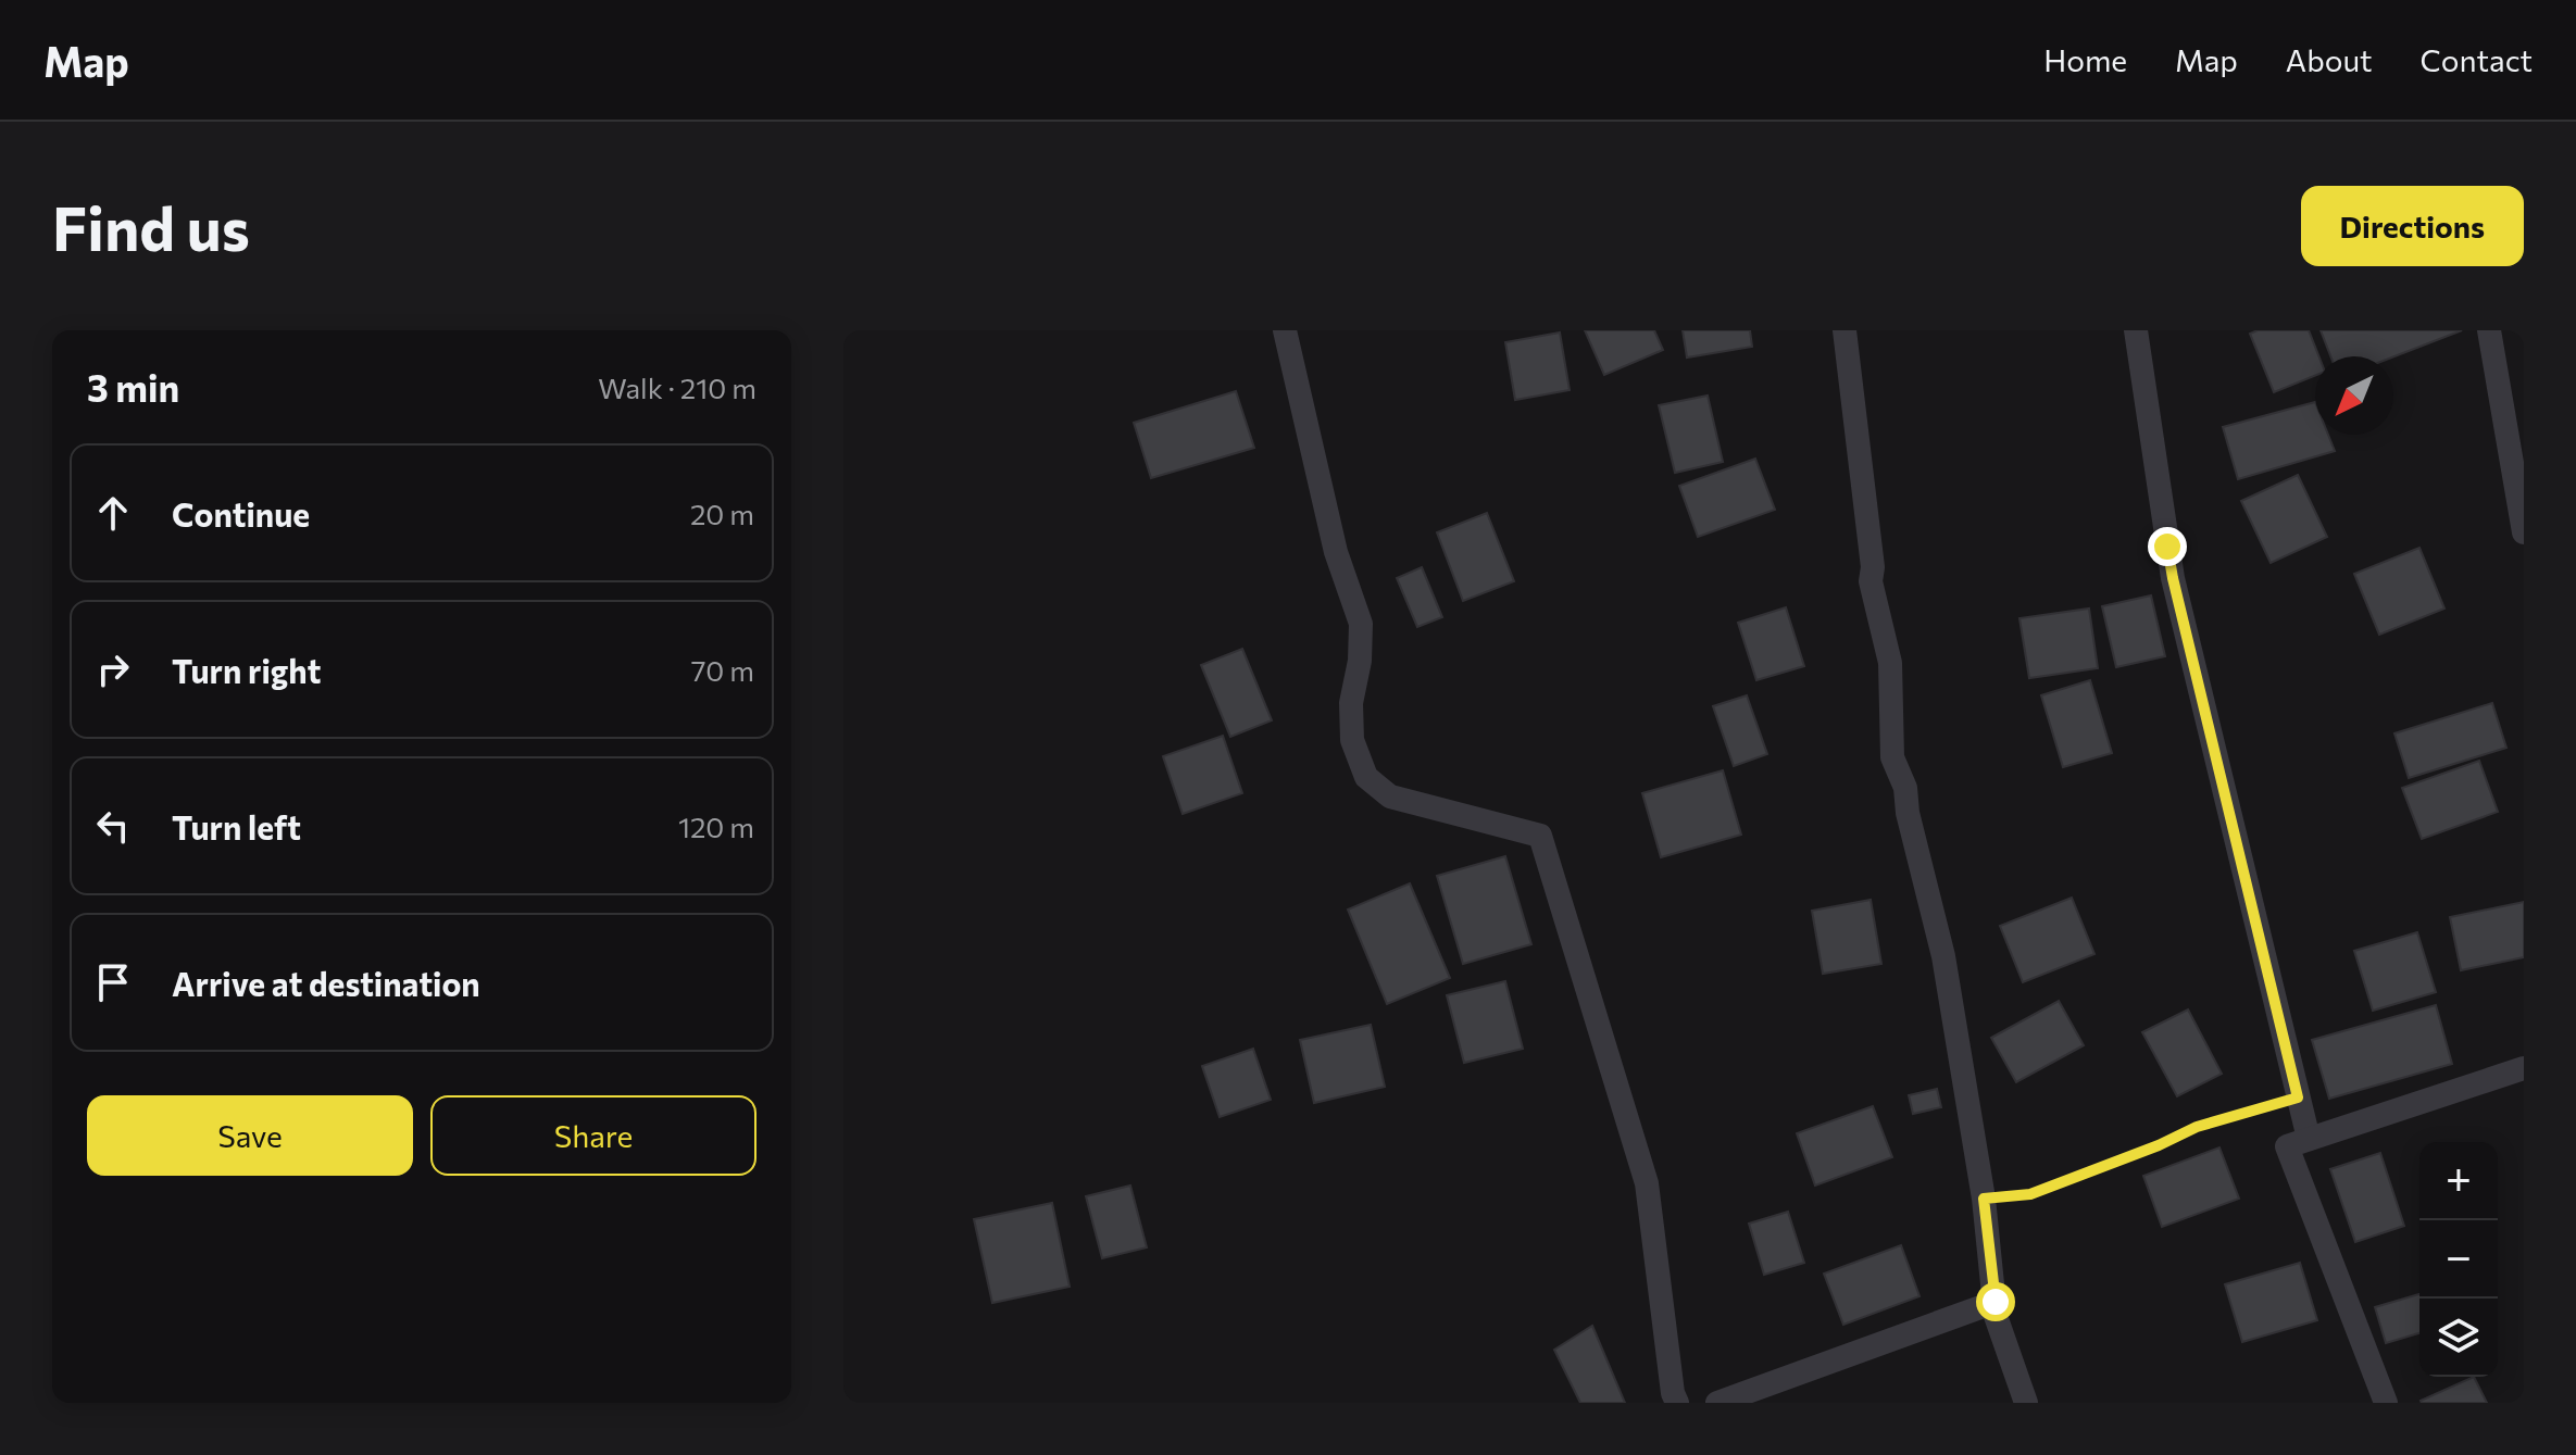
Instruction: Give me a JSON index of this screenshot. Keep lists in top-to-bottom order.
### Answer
{
  "north": "bottom left",
  "page": {
    "header": "Map",
    "nav": [
      "Home",
      "Map",
      "About",
      "Contact"
    ],
    "buttons": [
      "Directions",
      ["Save", "Share"]
    ],
    "title": "Find us",
    "heading": ["3 min", "Walk · 210 m"],
    "list": [
      ["Continue", "20 m"],
      ["Turn right", "70 m"],
      ["Turn left", "120 m"],
      "Arrive at destination"
    ],
    "map_buttons": ["+", "−"]
  }
}
